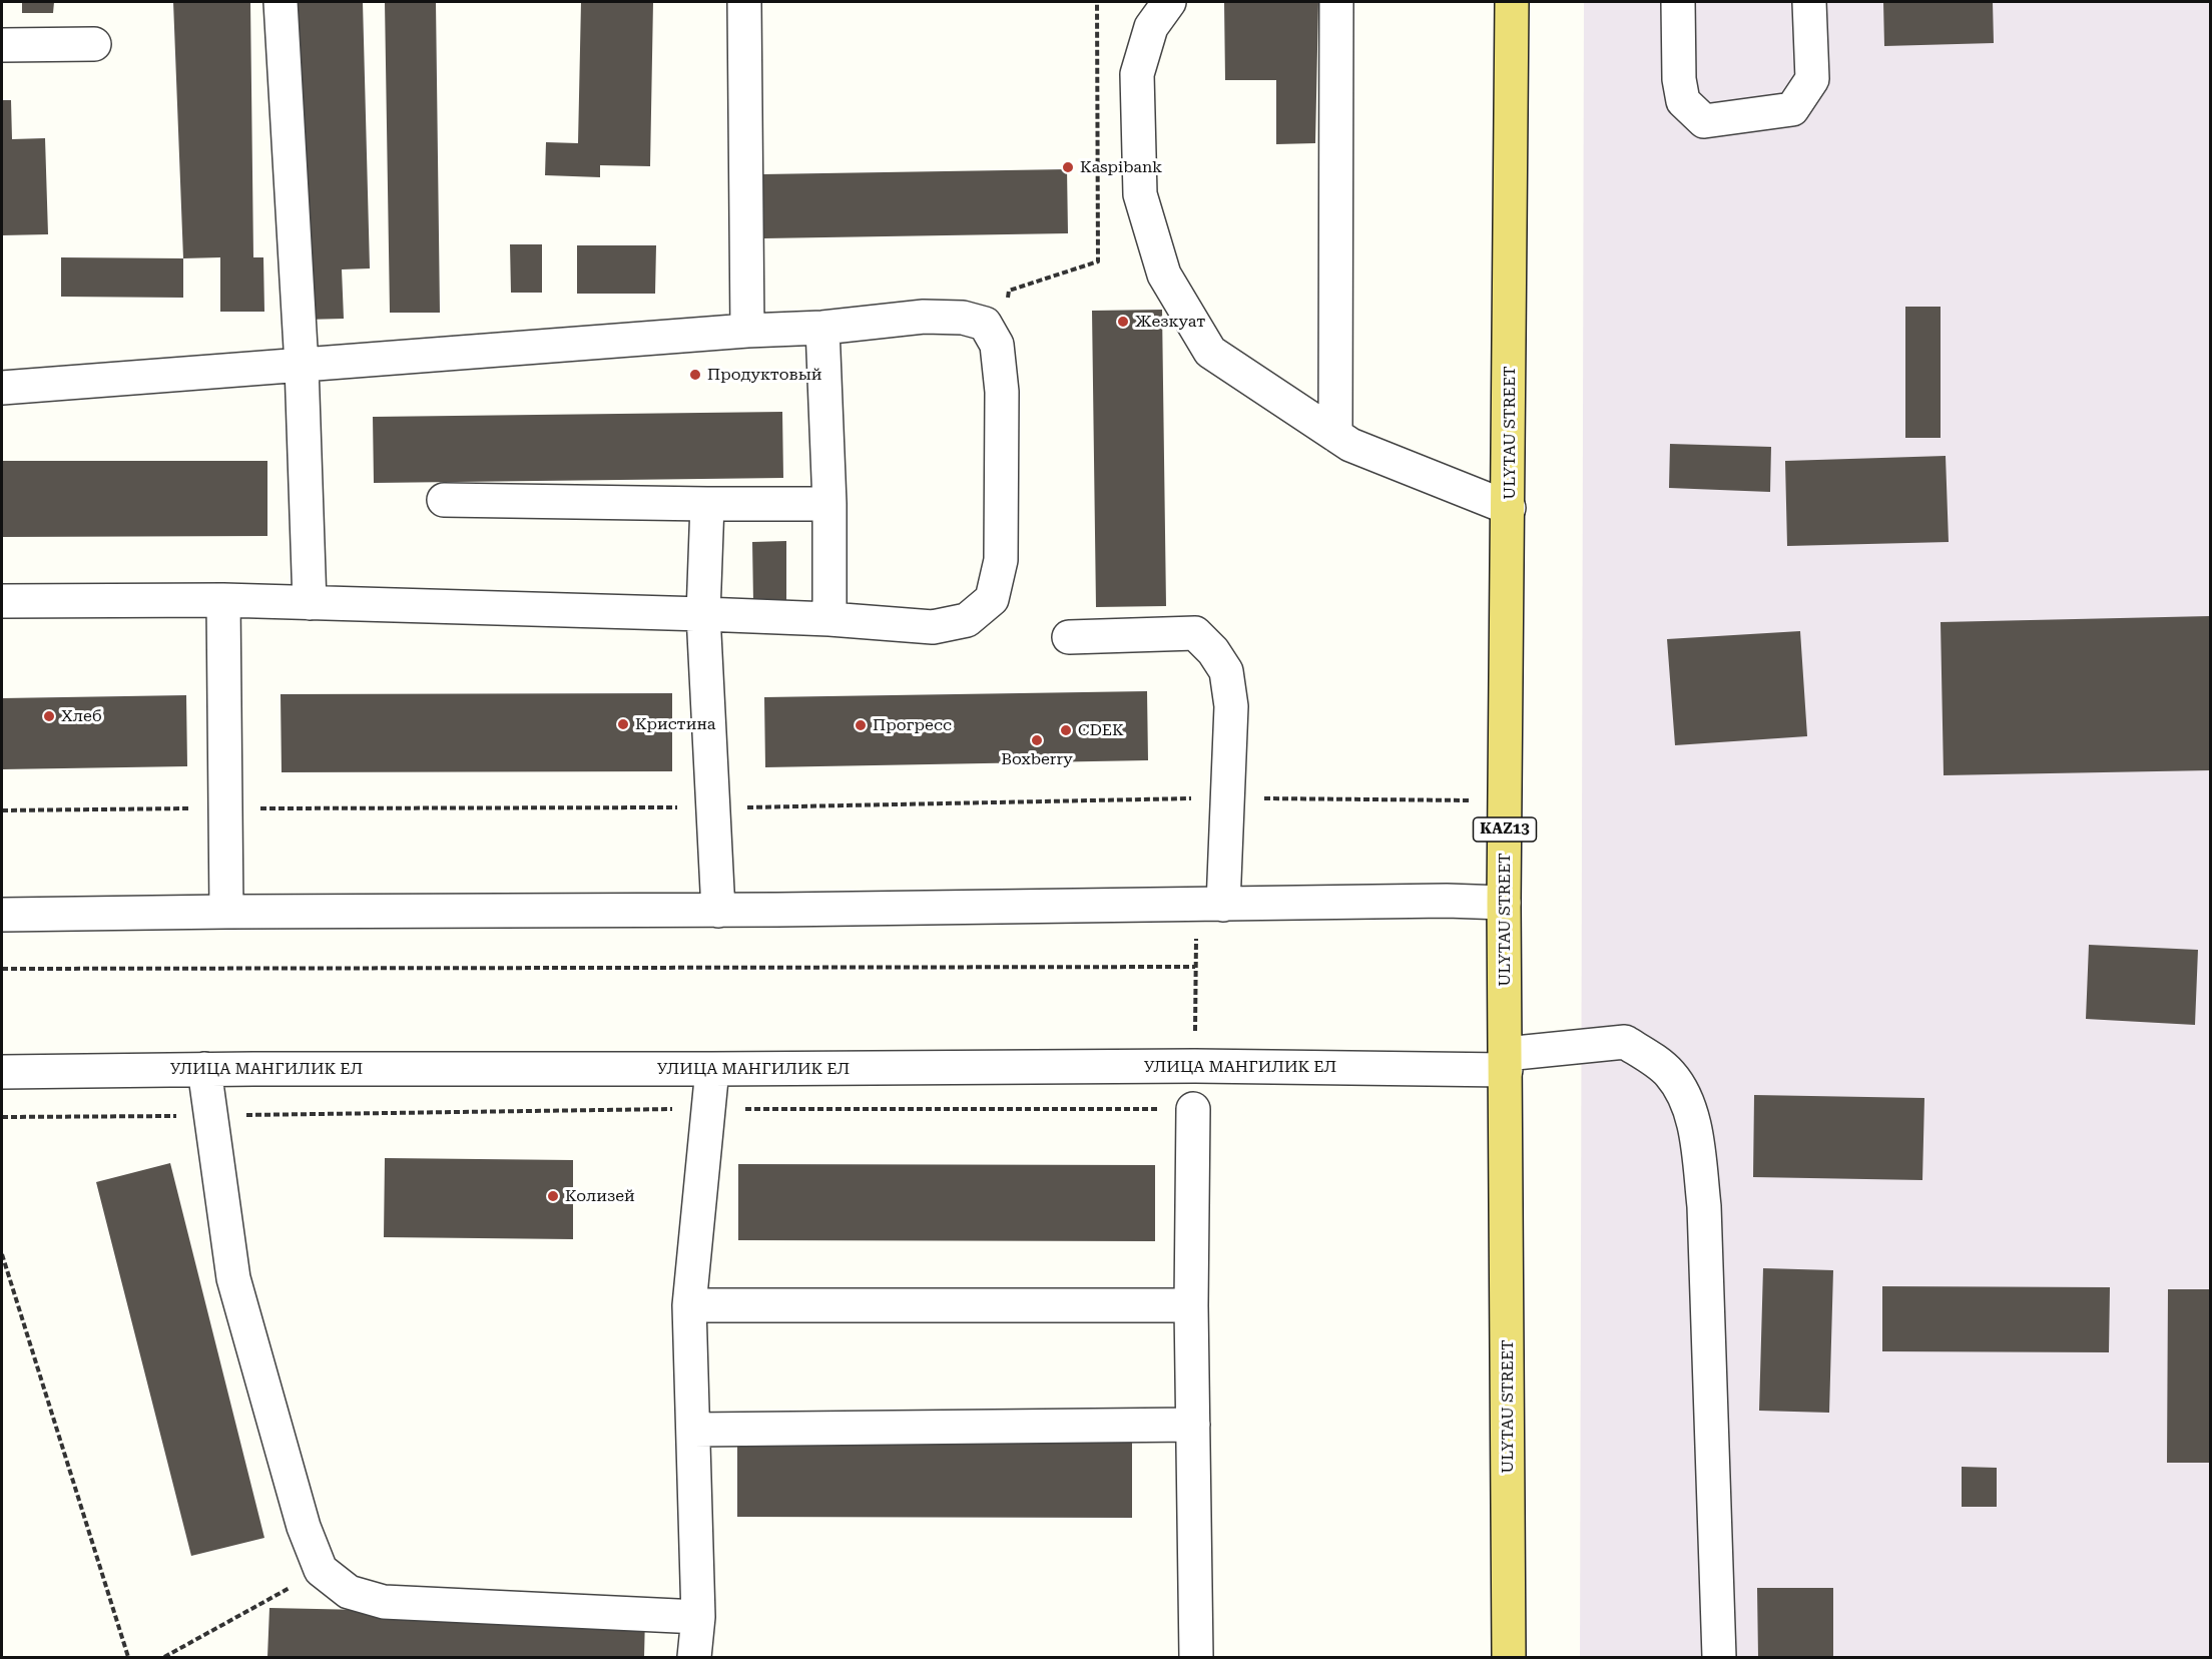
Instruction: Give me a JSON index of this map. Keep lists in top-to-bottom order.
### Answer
{
  "streets": {
    "main road": ["ULYTAU STREET", "KAZ13"],
    "street": ["УЛИЦА МАНГИЛИК ЕЛ"]
  },
  "crossings": [
    ["ULYTAU STREET", "УЛИЦА МАНГИЛИК ЕЛ"]
  ],
  "places": [
    "Kaspibank",
    "Жезкуат",
    "Продуктовый",
    "Хлеб",
    "Кристина",
    "Прогресс",
    "CDEK",
    "Boxberry",
    "Колизей"
  ]
}
